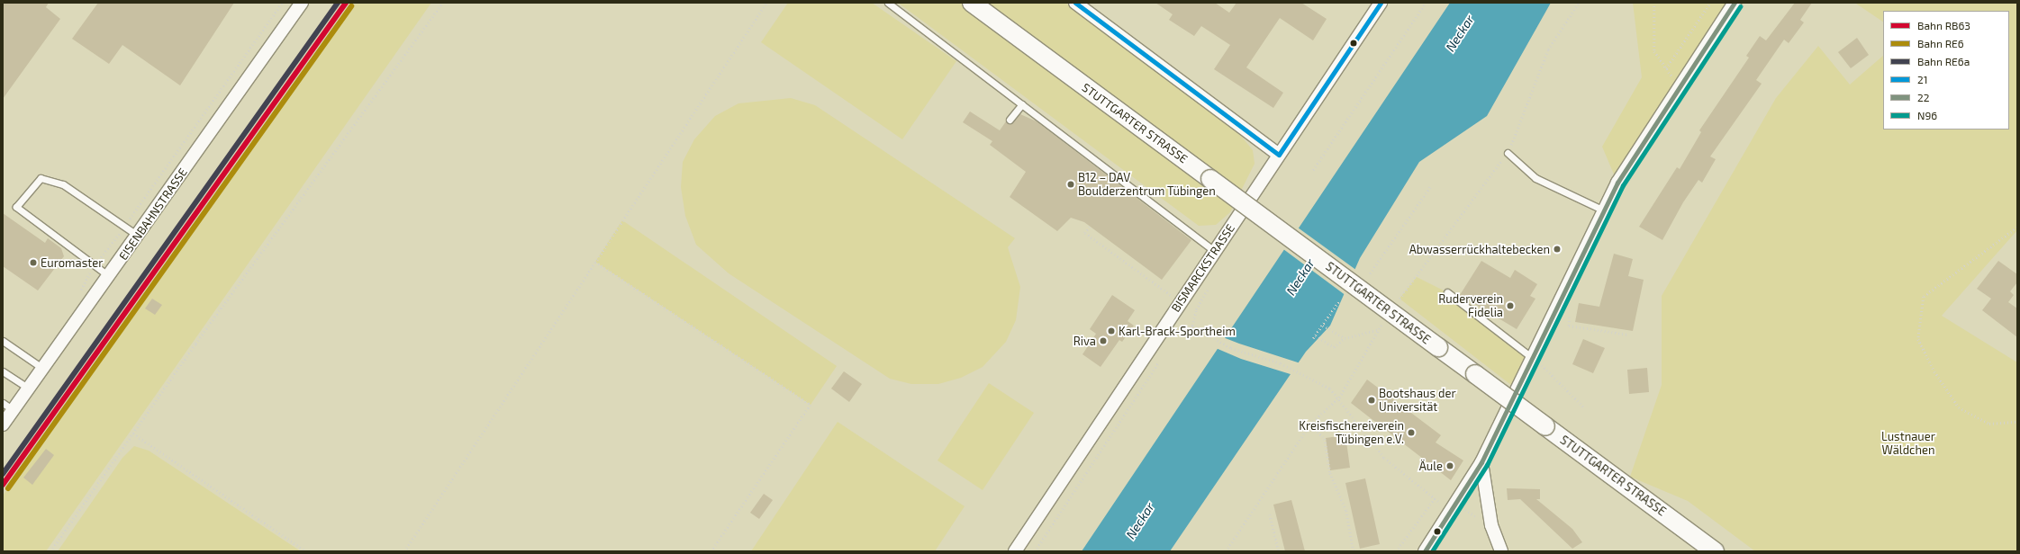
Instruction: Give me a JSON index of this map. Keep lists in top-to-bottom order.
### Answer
{
  "streets": {
    "main road": ["STUTTGARTER STRASSE"],
    "street": ["EISENBAHNSTRASSE", "BISMARCKSTRASSE"]
  },
  "water": ["Neckar"],
  "parks": ["Lustnauer Wäldchen"],
  "places": [
    "B12 – DAV Boulderzentrum Tübingen",
    "Abwasserrückhaltebecken",
    "Euromaster",
    "Ruderverein Fidelia",
    "Karl-Brack-Sportheim",
    "Riva",
    "Bootshaus der Universität",
    "Kreisfischereiverein Tübingen e.V.",
    "Äule"
  ],
  "lines": [
    "rail line RB63",
    "rail line RE6a",
    "transit line 21",
    "transit line 22",
    "rail line RE6",
    "transit line N96"
  ],
  "legend": [
    "Bahn RB63",
    "Bahn RE6",
    "Bahn RE6a",
    "21",
    "22",
    "N96"
  ]
}
